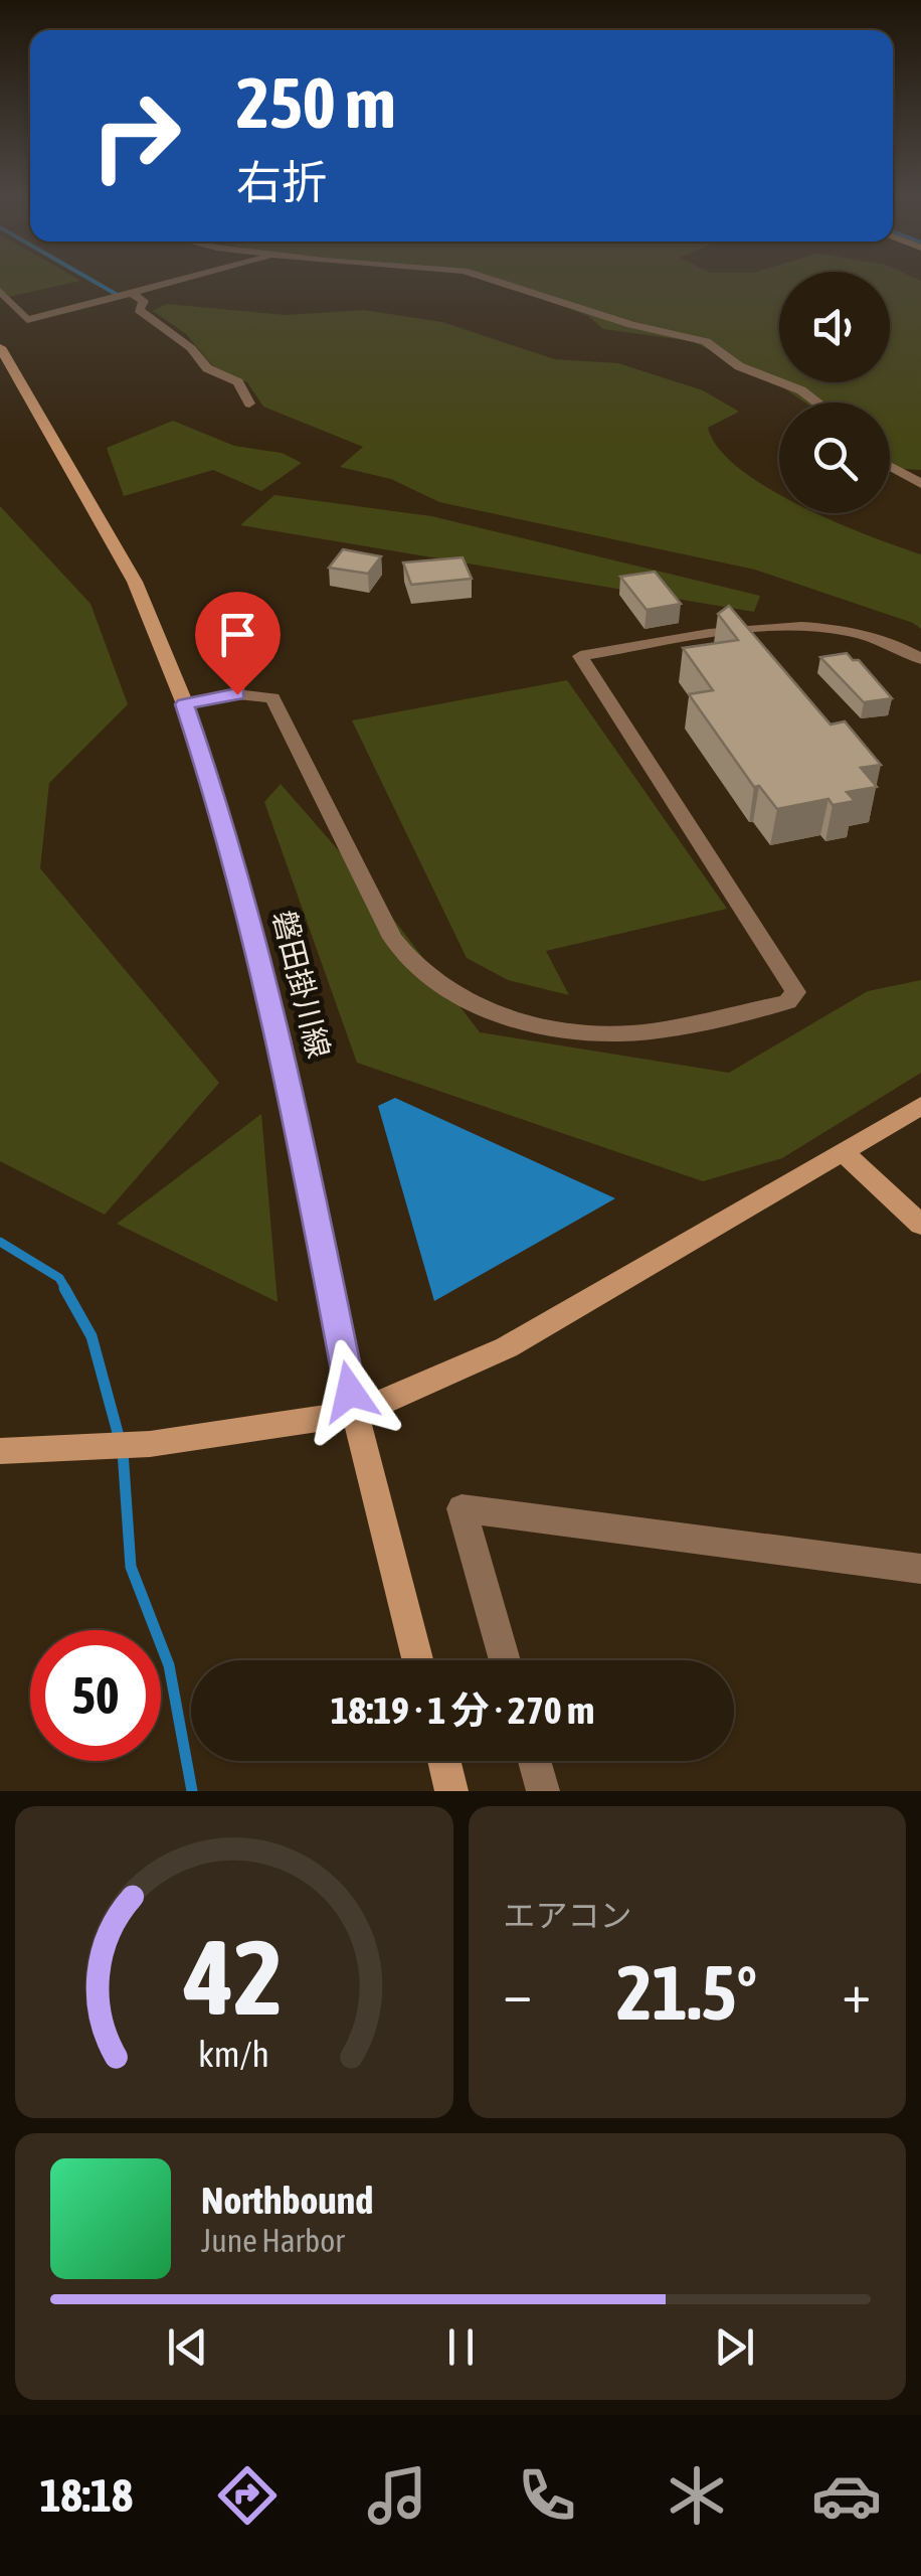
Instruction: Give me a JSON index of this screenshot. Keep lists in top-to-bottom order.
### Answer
{
  "streets": {
    "main road": ["磐田掛川線"]
  },
  "page": {
    "turn": ["250 m", "右折"],
    "limit": "50",
    "trip": "18:19 · 1 分 · 270 m",
    "tile": "エアコン",
    "heat": ["−", "21.5°", "+"],
    "song": ["Northbound", "June Harbor"],
    "tabs": "18:18",
    "gauge": ["42", "km/h"]
  }
}
